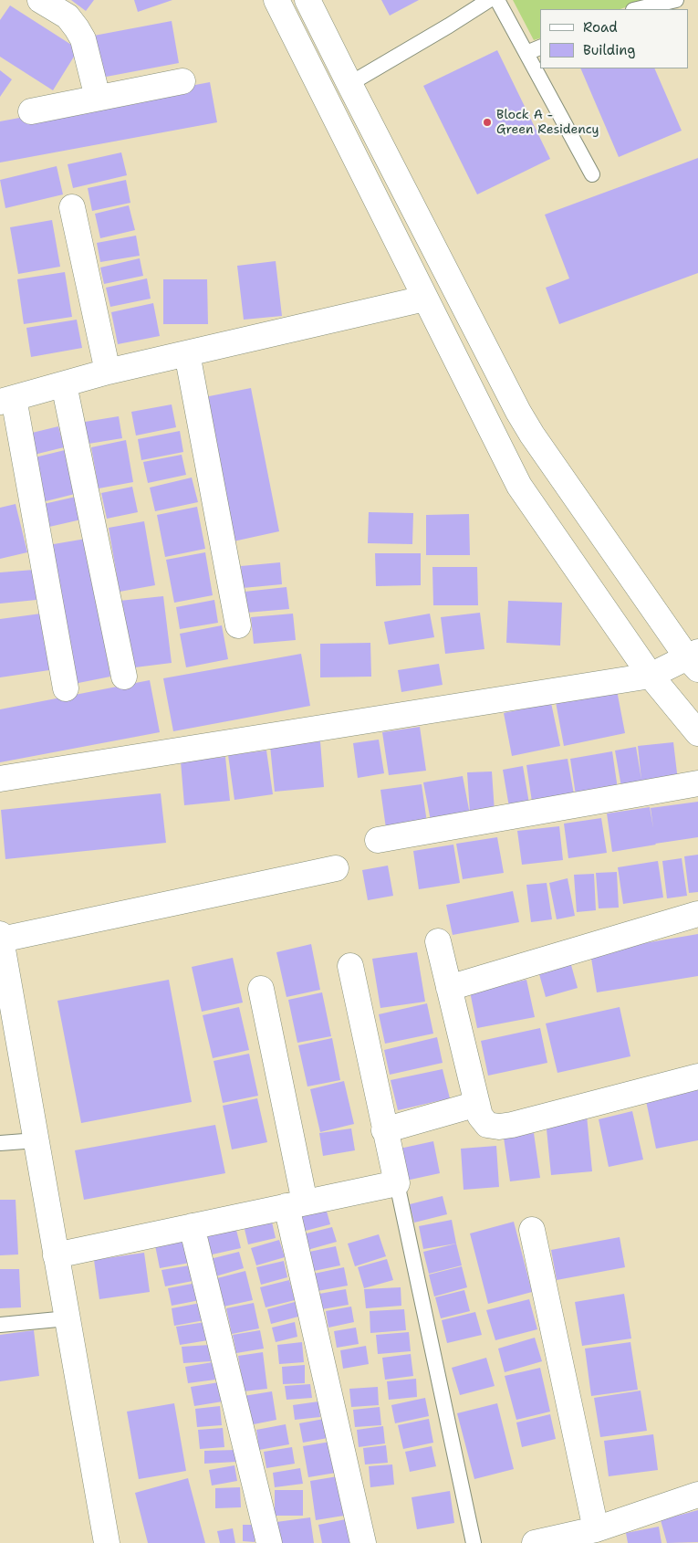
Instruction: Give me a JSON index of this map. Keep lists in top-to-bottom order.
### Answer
{
  "places": ["Block A - Green Residency"],
  "legend": ["Road", "Building"]
}
